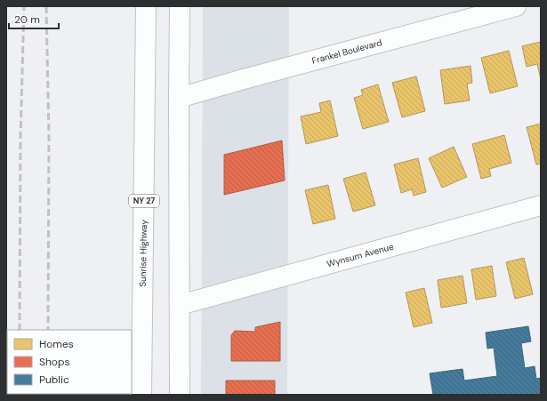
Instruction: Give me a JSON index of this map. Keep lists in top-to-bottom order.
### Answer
{
  "streets": {
    "main road": [
      "Frankel Boulevard",
      "NY 27",
      "Sunrise Highway",
      "Wynsum Avenue"
    ]
  },
  "legend": ["Homes", "Shops", "Public"],
  "scale_bar": "20 m"
}
